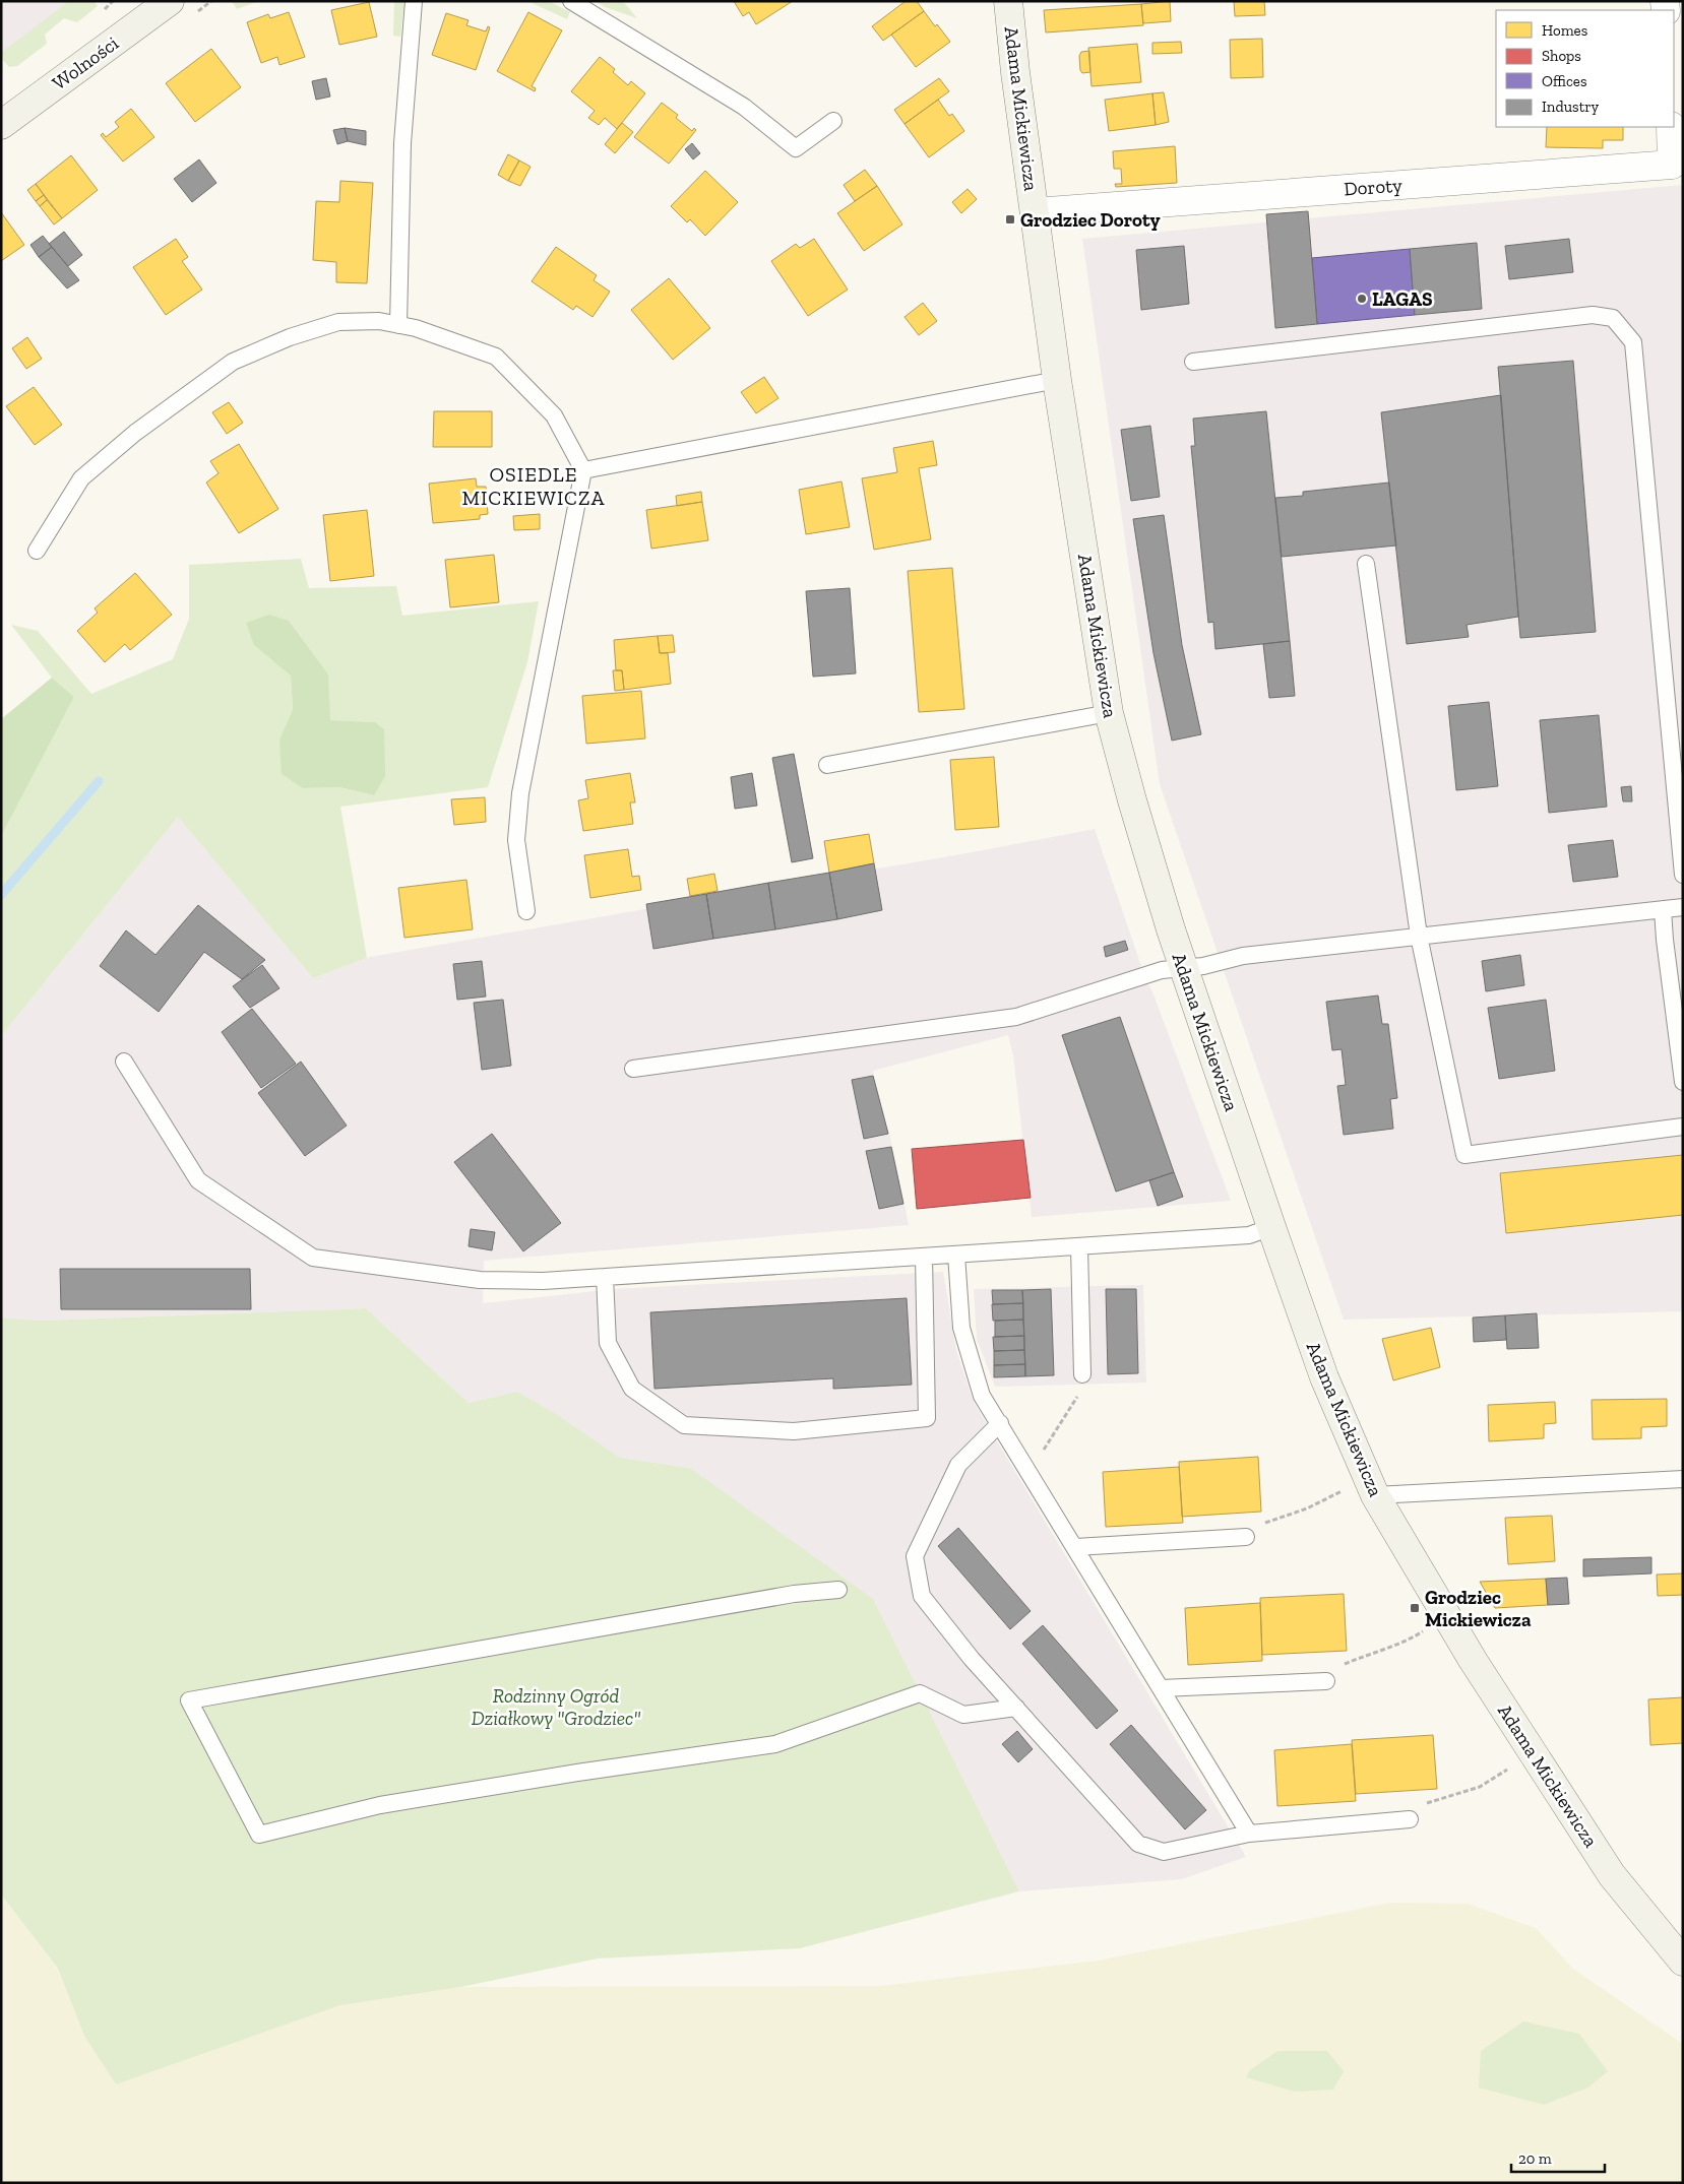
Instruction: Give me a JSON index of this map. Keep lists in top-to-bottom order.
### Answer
{
  "streets": {
    "street": ["Wolności", "Adama Mickiewicza", "Doroty"]
  },
  "crossings": [
    ["Adama Mickiewicza", "Doroty"]
  ],
  "districts": ["OSIEDLE MICKIEWICZA"],
  "parks": ["Rodzinny Ogród Działkowy \"Grodziec\""],
  "places": {
    "transit": ["Grodziec Doroty", "Grodziec Mickiewicza"],
    "other": ["LAGAS"]
  },
  "legend": [
    "Homes",
    "Shops",
    "Offices",
    "Industry"
  ],
  "scale_bar": "20 m"
}
